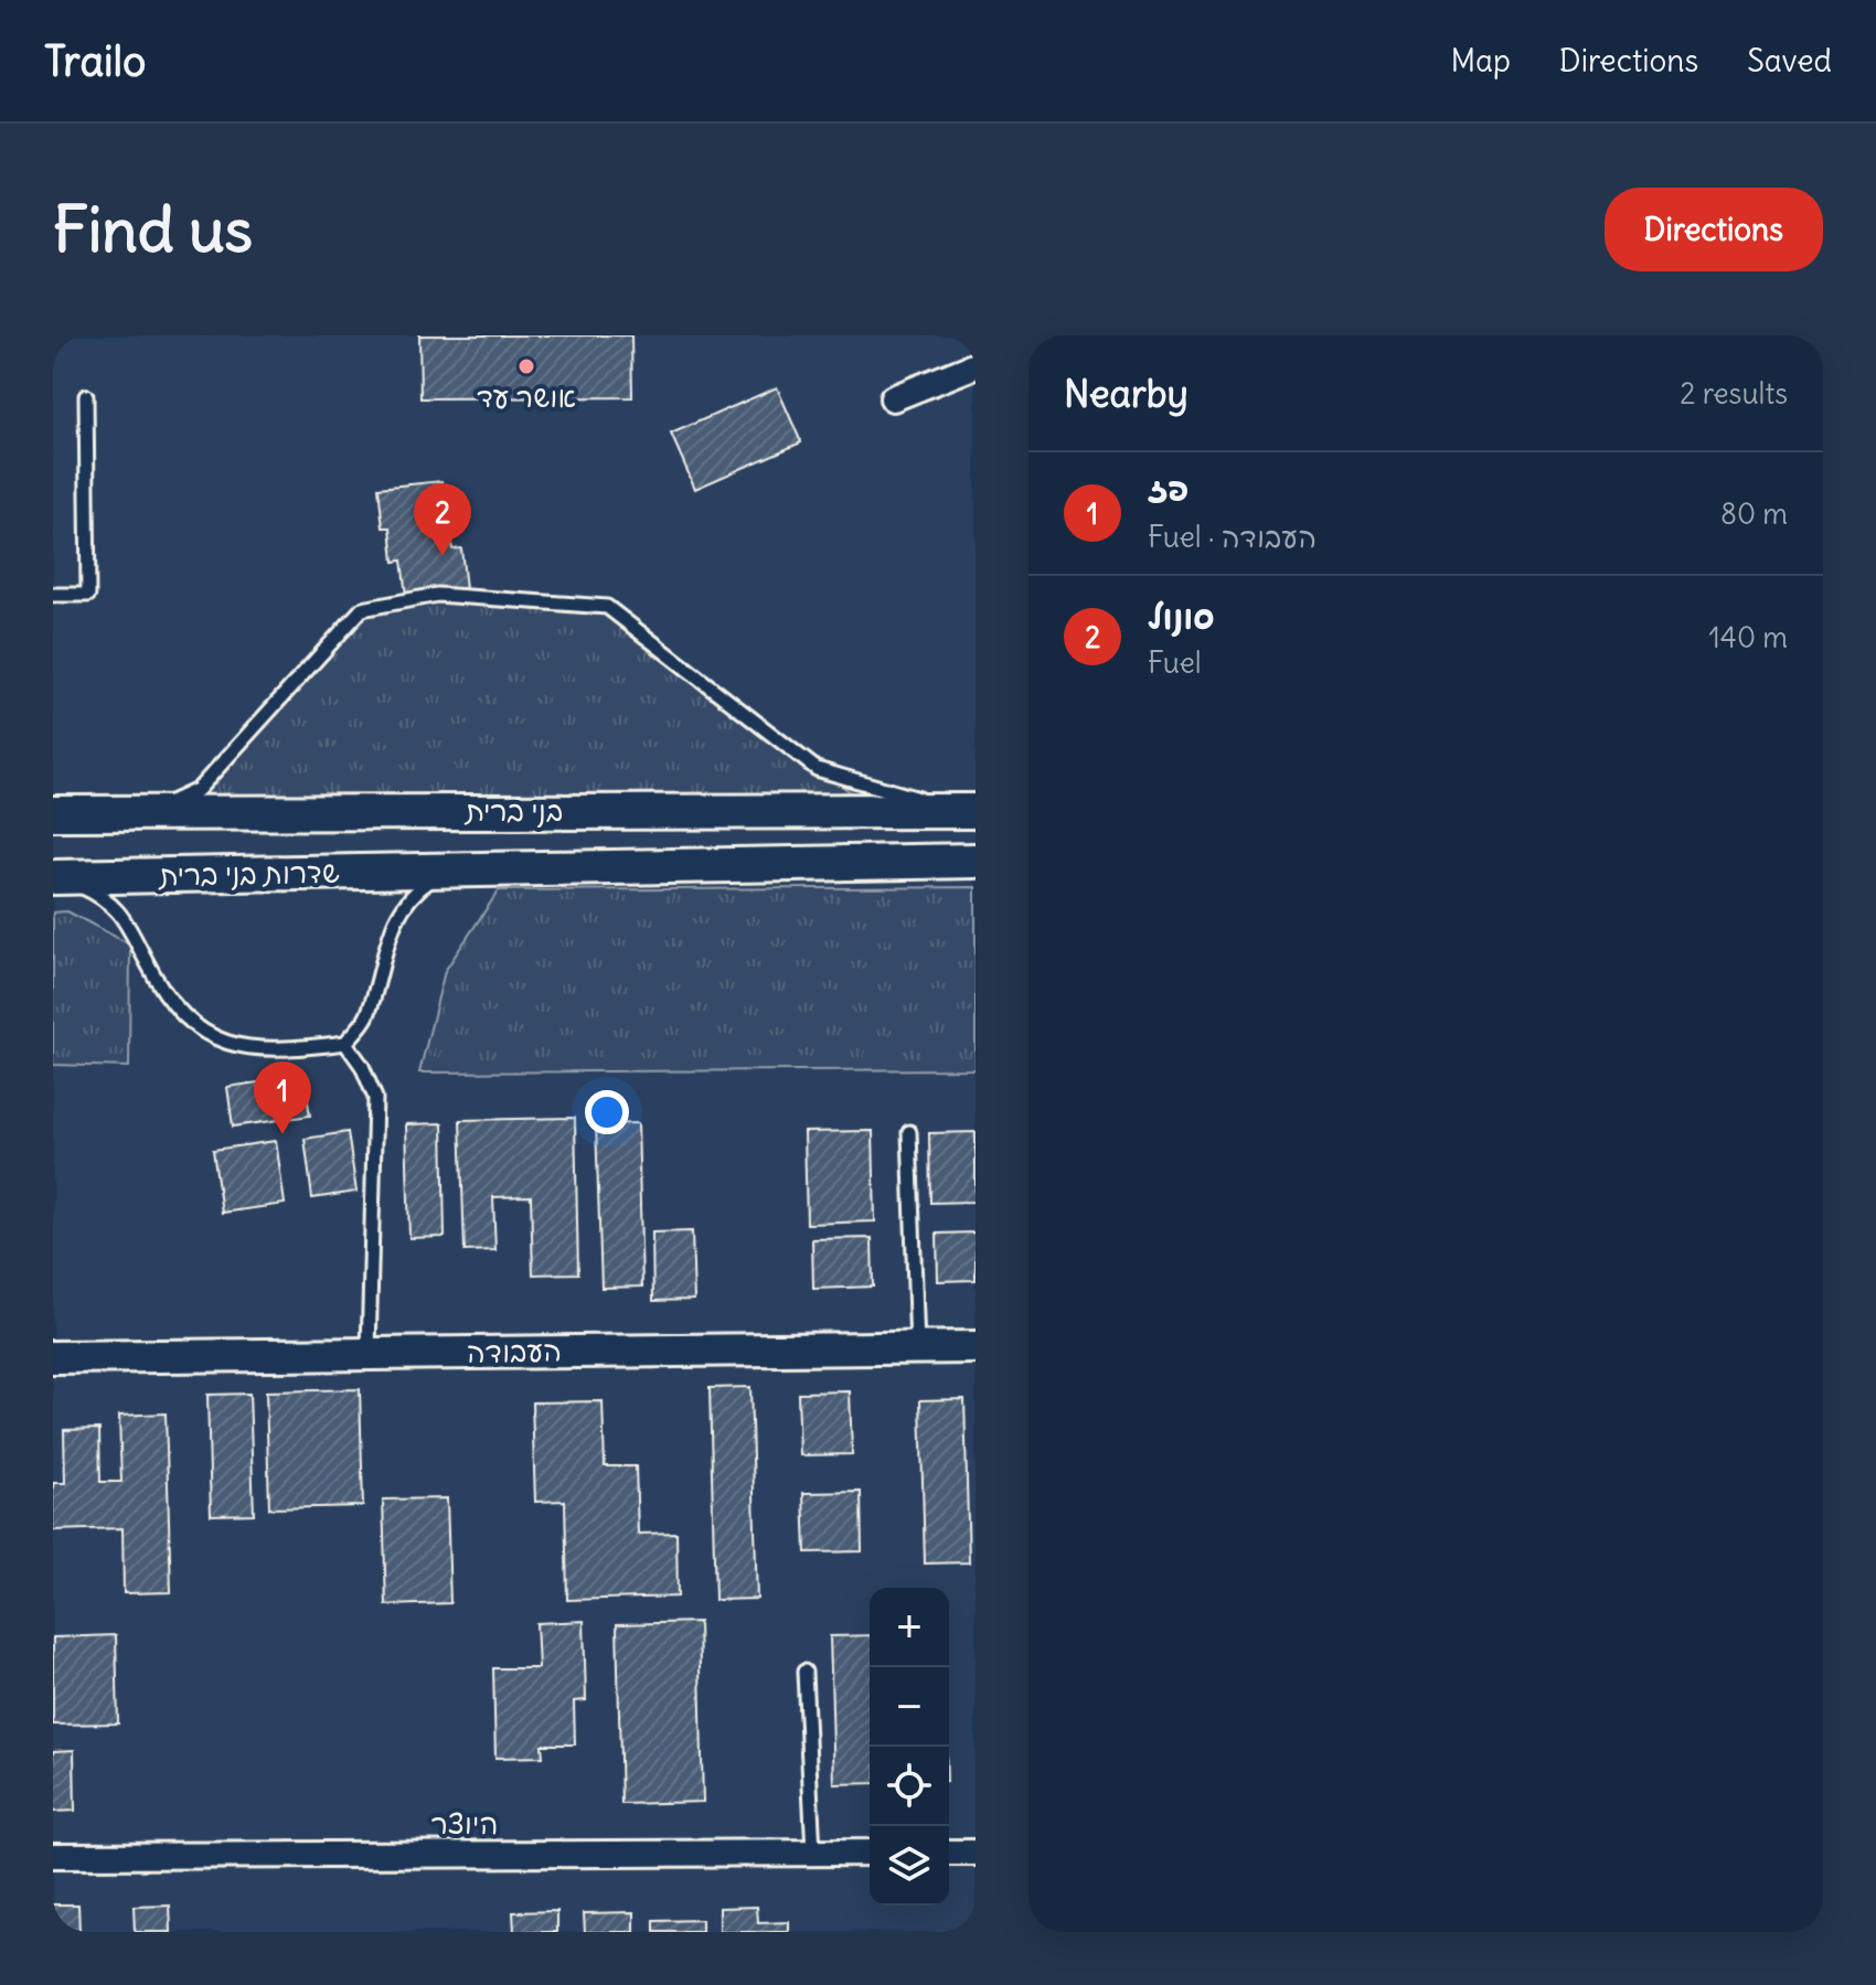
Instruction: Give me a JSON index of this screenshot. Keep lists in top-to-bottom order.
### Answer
{
  "streets": {
    "main road": ["בני ברית", "שדרות בני ברית"],
    "street": ["העבודה", "היוצר"]
  },
  "crossings": [
    ["בני ברית", "שדרות בני ברית"]
  ],
  "places": ["אושר עד"],
  "page": {
    "header": "Trailo",
    "nav": ["Map", "Directions", "Saved"],
    "buttons": "Directions",
    "title": "Find us",
    "heading": ["Nearby", "2 results"],
    "list": [
      {
        "mark": "1",
        "name": "פז",
        "note": "Fuel · העבודה",
        "value": "80 m"
      },
      {
        "mark": "2",
        "name": "סונול",
        "note": "Fuel",
        "value": "140 m"
      }
    ],
    "pins": ["2", "1"],
    "map_buttons": ["+", "−"]
  }
}
